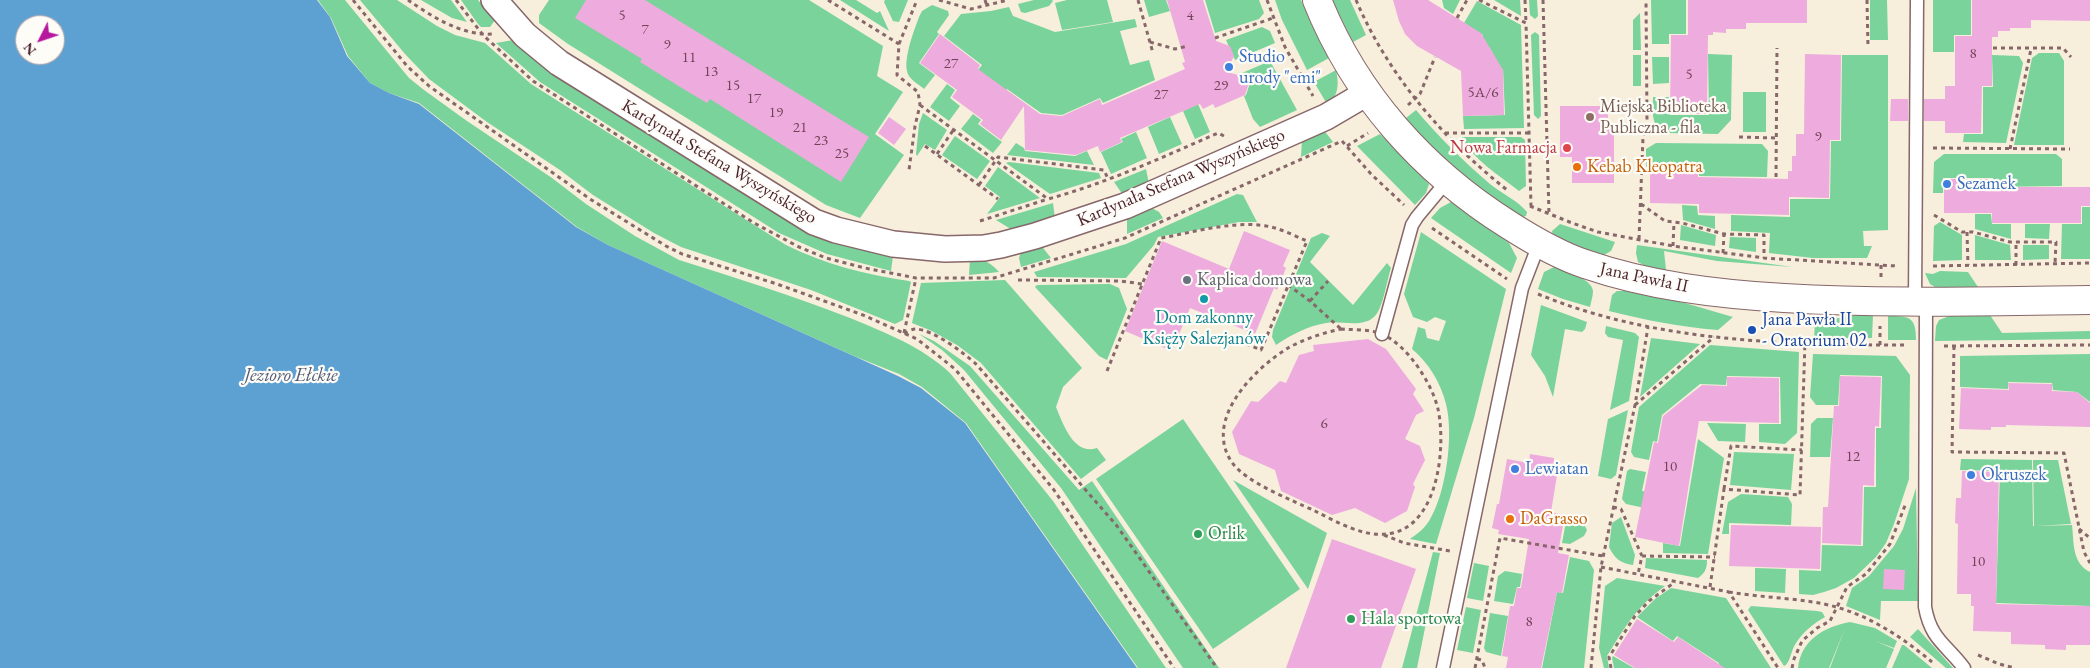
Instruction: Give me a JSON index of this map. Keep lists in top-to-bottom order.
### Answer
{
  "streets": {
    "street": ["Kardynała Stefana Wyszyńskiego", "Jana Pawła II"]
  },
  "crossings": [
    ["Kardynała Stefana Wyszyńskiego", "Jana Pawła II"]
  ],
  "water": ["Jezioro Ełckie"],
  "places": [
    "Studio urody \"emi\"",
    "Miejska Biblioteka Publiczna - fila",
    "Nowa Farmacja",
    "Kebab Kleopatra",
    "Sezamek",
    "Kaplica domowa",
    "Dom zakonny Księży Salezjanów",
    "Jana Pawła II - Oratorium 02",
    "Lewiatan",
    "Okruszek",
    "DaGrasso",
    "Orlik",
    "Hala sportowa"
  ],
  "house_numbers": [
    "5",
    "4",
    "7",
    "9",
    "8",
    "11",
    "27",
    "13",
    "5",
    "15",
    "29",
    "5A/6",
    "27",
    "17",
    "19",
    "21",
    "9",
    "23",
    "25",
    "6",
    "12",
    "10",
    "10",
    "8"
  ],
  "north": "bottom left"
}
